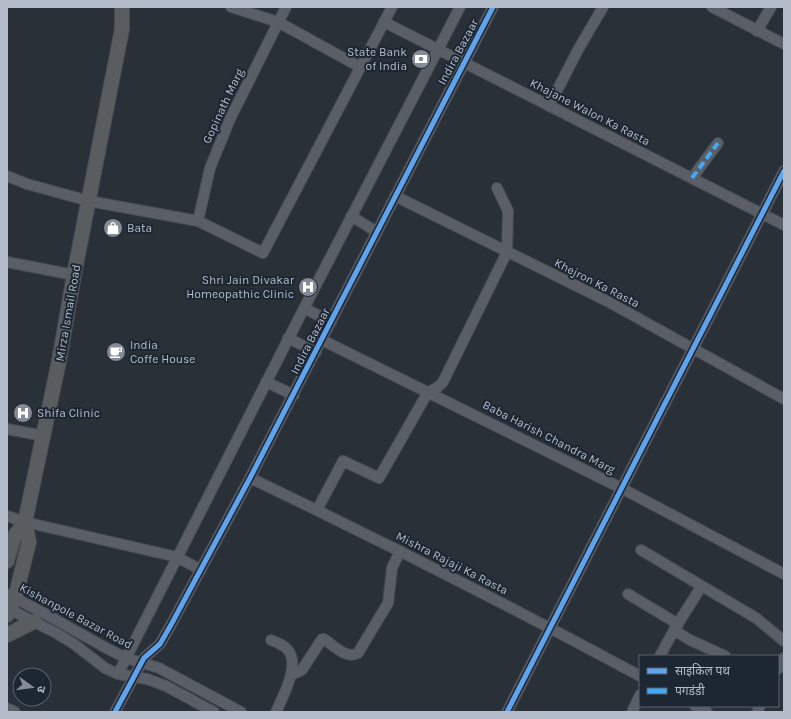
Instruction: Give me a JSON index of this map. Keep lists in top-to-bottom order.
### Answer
{
  "streets": {
    "highway": ["Mirza Ismail Road"],
    "street": [
      "Indira Bazaar",
      "Gopinath Marg",
      "Khajane Walon Ka Rasta",
      "Khejron Ka Rasta",
      "Baba Harish Chandra Marg",
      "Mishra Rajaji Ka Rasta",
      "Kishanpole Bazar Road"
    ]
  },
  "crossings": [
    ["Indira Bazaar", "Khajane Walon Ka Rasta"],
    ["Indira Bazaar", "Khejron Ka Rasta"],
    ["Indira Bazaar", "Baba Harish Chandra Marg"],
    ["Indira Bazaar", "Mishra Rajaji Ka Rasta"],
    ["Indira Bazaar", "Kishanpole Bazar Road"],
    ["Mirza Ismail Road", "Kishanpole Bazar Road"]
  ],
  "places": {
    "bank": ["State Bank of India"],
    "shop": ["Bata"],
    "hospital": ["Shri Jain Divakar Homeopathic Clinic", "Shifa Clinic"],
    "cafe": ["India Coffe House"]
  },
  "legend": ["साइकिल पथ", "पगडंडी"],
  "north": "right"
}
